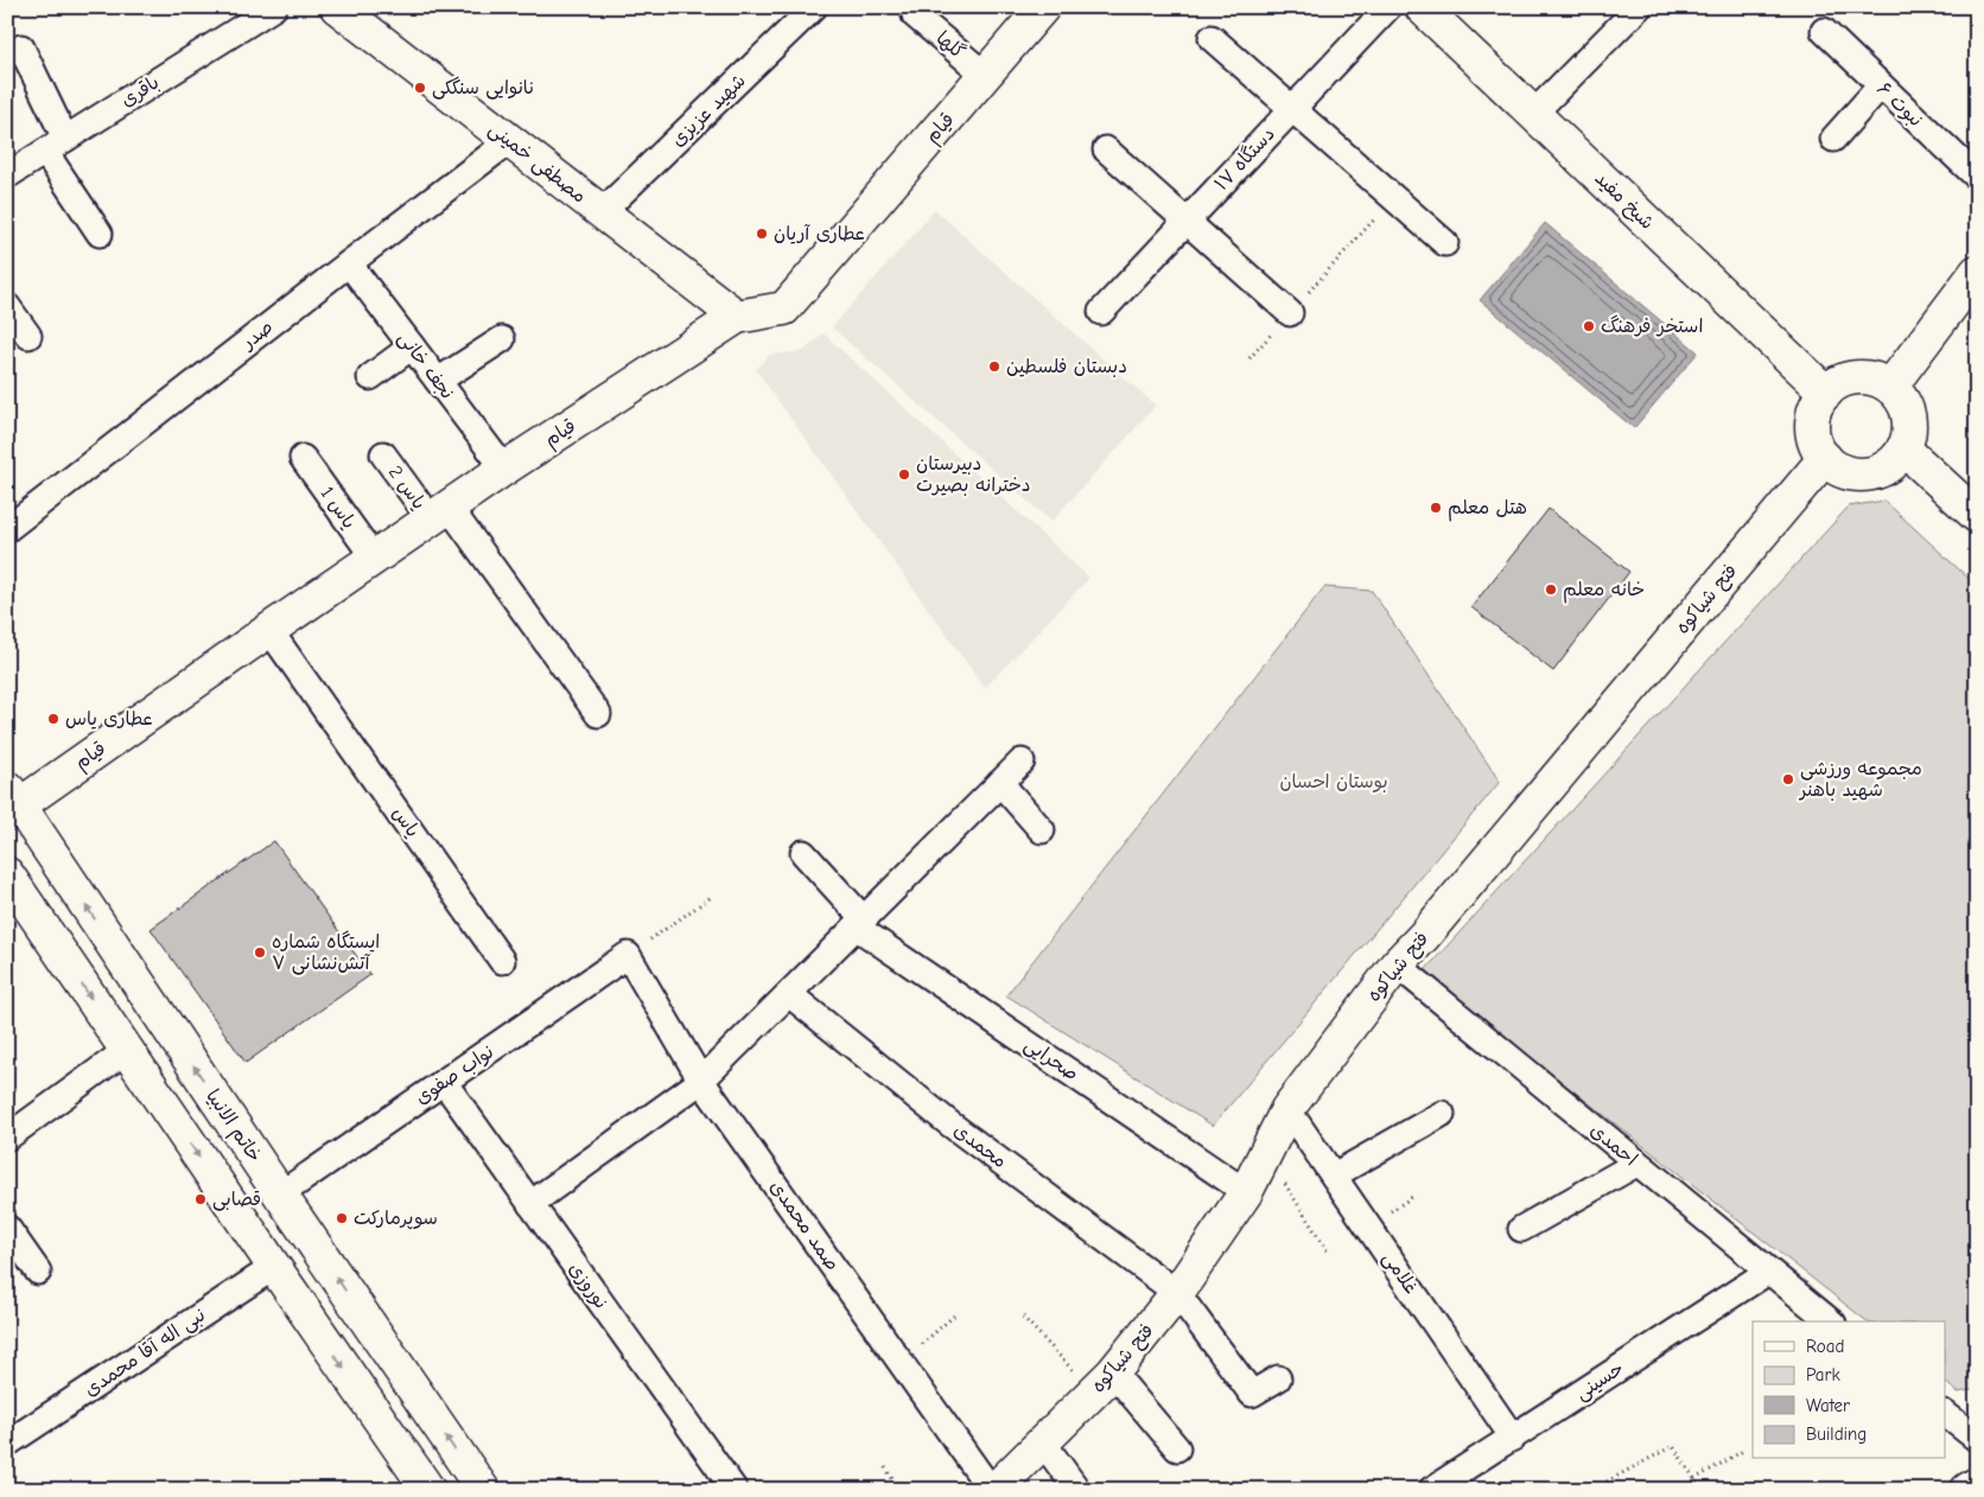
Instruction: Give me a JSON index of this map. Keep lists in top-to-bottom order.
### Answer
{
  "streets": {
    "street": [
      "گلها",
      "باقری",
      "نبوت ۶",
      "شهید عزیزی",
      "قیام",
      "۱۷ دستگاه",
      "مصطفی خمینی",
      "شیخ مفید",
      "صدر",
      "نجف خانی",
      "یاس 2",
      "یاس 1",
      "فتح شیاکوه",
      "یاس",
      "صحرایی",
      "نواب صفوی",
      "خاتم الانبیا",
      "احمدی",
      "محمدی",
      "صمد محمدی",
      "غلامی",
      "نوروزی",
      "نبی اله آقا محمدی",
      "حسینی"
    ]
  },
  "crossings": [
    ["گلها", "قیام"],
    ["شهید عزیزی", "مصطفی خمینی"],
    ["قیام", "مصطفی خمینی"],
    ["قیام", "نجف خانی"],
    ["قیام", "یاس 2"],
    ["قیام", "یاس 1"],
    ["قیام", "یاس"],
    ["قیام", "خاتم الانبیا"],
    ["مصطفی خمینی", "صدر"],
    ["شیخ مفید", "فتح شیاکوه"],
    ["صدر", "نجف خانی"],
    ["فتح شیاکوه", "صحرایی"],
    ["فتح شیاکوه", "احمدی"],
    ["فتح شیاکوه", "محمدی"],
    ["فتح شیاکوه", "صمد محمدی"],
    ["فتح شیاکوه", "غلامی"],
    ["نواب صفوی", "خاتم الانبیا"],
    ["نواب صفوی", "صمد محمدی"],
    ["نواب صفوی", "نوروزی"],
    ["احمدی", "حسینی"],
    ["غلامی", "حسینی"]
  ],
  "parks": ["بوستان احسان"],
  "places": [
    "نانوایی سنگکی",
    "عطاری آریان",
    "استخر فرهنگ",
    "دبستان فلسطین",
    "دبیرستان دخترانه بصیرت",
    "هتل معلم",
    "خانه معلم",
    "عطاری یاس",
    "مجموعه ورزشی شهید باهنر",
    "ایستگاه شماره ۷ آتش‌نشانی",
    "قصابی",
    "سوپرمارکت"
  ],
  "legend": [
    "Road",
    "Park",
    "Water",
    "Building"
  ]
}
